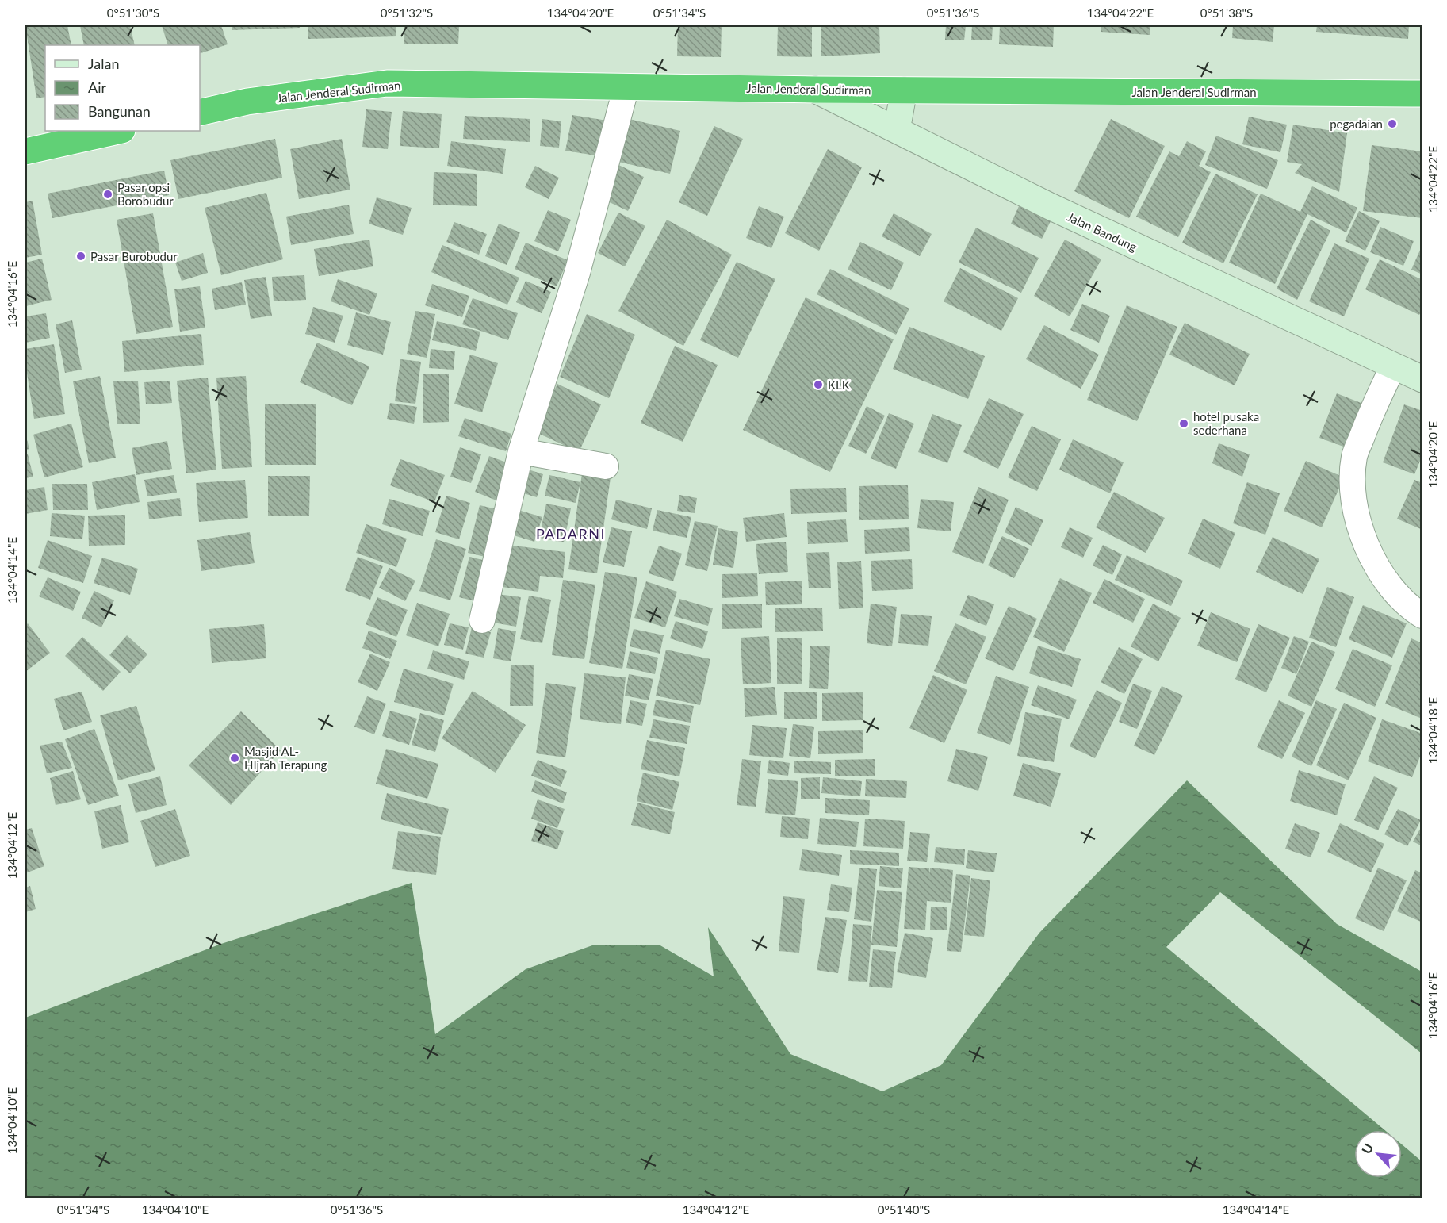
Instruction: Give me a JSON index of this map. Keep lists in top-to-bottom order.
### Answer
{
  "streets": {
    "highway": ["Jalan Jenderal Sudirman"],
    "street": ["Jalan Bandung"]
  },
  "crossings": [
    ["Jalan Jenderal Sudirman", "Jalan Bandung"]
  ],
  "districts": ["PADARNI"],
  "places": [
    "pegadaian",
    "Pasar opsi Borobudur",
    "Pasar Burobudur",
    "KLK",
    "hotel pusaka sederhana",
    "Masjid AL- HIjrah Terapung"
  ],
  "legend": ["Jalan", "Air", "Bangunan"],
  "north": "top left",
  "coordinates": [
    "0°51'30\"S",
    "0°51'32\"S",
    "134°04'20\"E",
    "0°51'34\"S",
    "0°51'36\"S",
    "134°04'22\"E",
    "0°51'38\"S",
    "134°04'16\"E",
    "134°04'14\"E",
    "134°04'18\"E",
    "134°04'12\"E",
    "134°04'10\"E",
    "0°51'40\"S"
  ]
}
